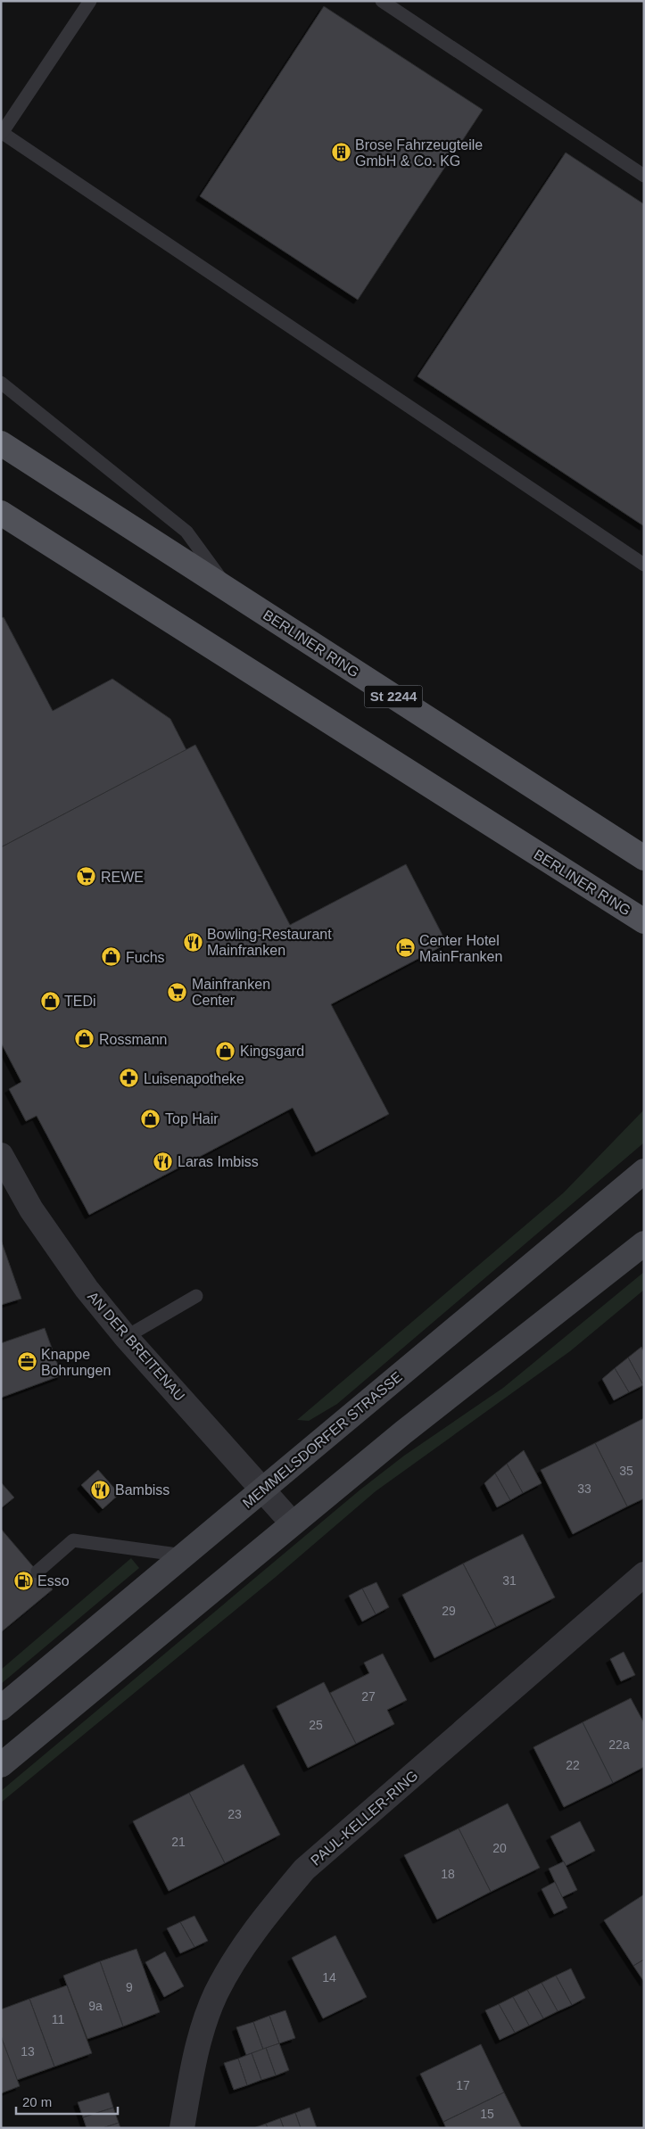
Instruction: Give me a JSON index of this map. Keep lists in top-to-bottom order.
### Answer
{
  "streets": {
    "main road": ["BERLINER RING", "St 2244", "MEMMELSDORFER STRASSE"],
    "street": ["AN DER BREITENAU", "PAUL-KELLER-RING"]
  },
  "crossings": [
    ["AN DER BREITENAU", "MEMMELSDORFER STRASSE"]
  ],
  "places": {
    "building": ["Brose Fahrzeugteile GmbH & Co. KG"],
    "supermarket": ["REWE", "Mainfranken Center"],
    "restaurant": ["Bowling-Restaurant Mainfranken", "Laras Imbiss", "Bambiss"],
    "hotel": ["Center Hotel MainFranken"],
    "shop": [
      "Fuchs",
      "TEDi",
      "Rossmann",
      "Kingsgard",
      "Top Hair"
    ],
    "pharmacy": ["Luisenapotheke"],
    "office": ["Knappe Bohrungen"],
    "fuel station": ["Esso"]
  },
  "house_numbers": [
    "35",
    "33",
    "31",
    "29",
    "27",
    "25",
    "22a",
    "22",
    "23",
    "21",
    "20",
    "18",
    "14",
    "9",
    "9a",
    "11",
    "13",
    "17",
    "15"
  ],
  "scale_bar": "20 m"
}
